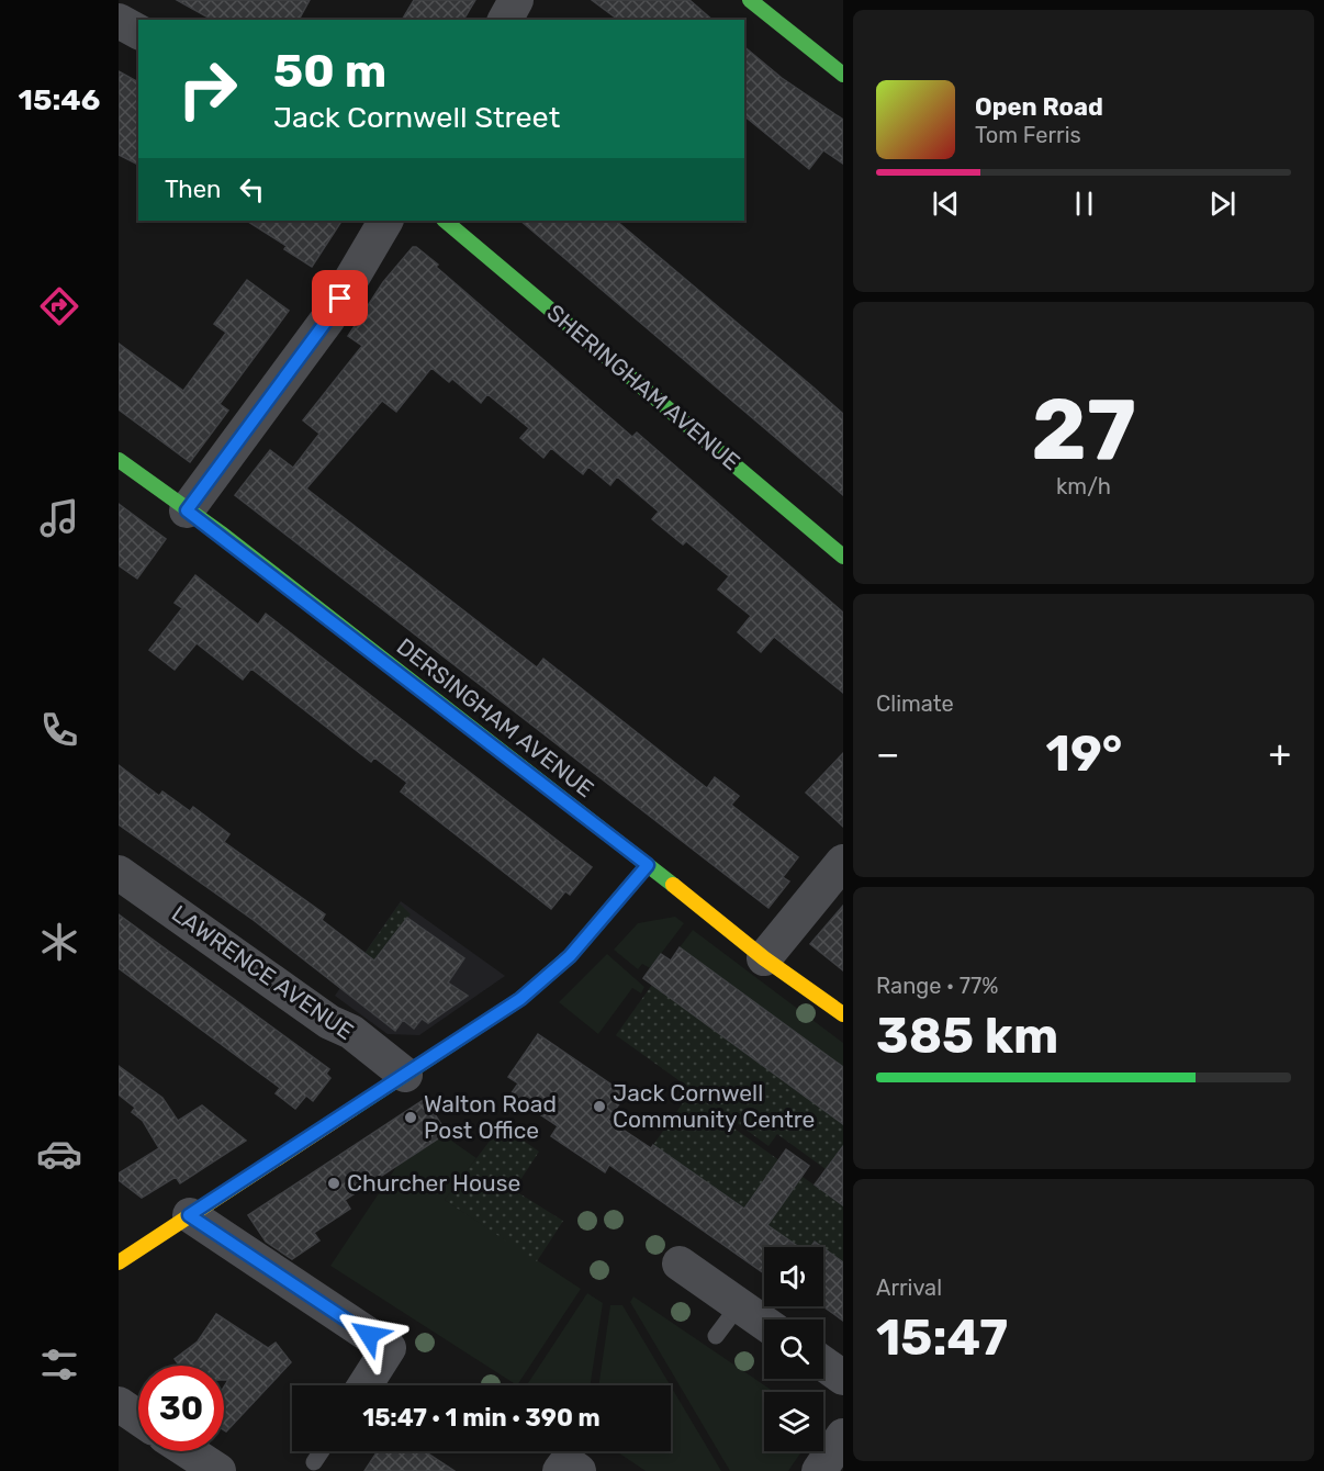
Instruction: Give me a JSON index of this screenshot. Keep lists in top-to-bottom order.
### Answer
{
  "streets": {
    "street": ["SHERINGHAM AVENUE", "DERSINGHAM AVENUE", "LAWRENCE AVENUE"]
  },
  "places": ["Jack Cornwell Community Centre", "Walton Road Post Office", "Churcher House"],
  "page": {
    "tabs": "15:46",
    "turn": ["50 m", "Jack Cornwell Street"],
    "song": ["Open Road", "Tom Ferris"],
    "then": "Then",
    "tile": [
      ["27", "km/h"],
      "Climate",
      ["Range · 77%", "385 km"],
      ["Arrival", "15:47"]
    ],
    "heat": ["−", "19°", "+"],
    "limit": "30",
    "trip": "15:47 · 1 min · 390 m"
  }
}
